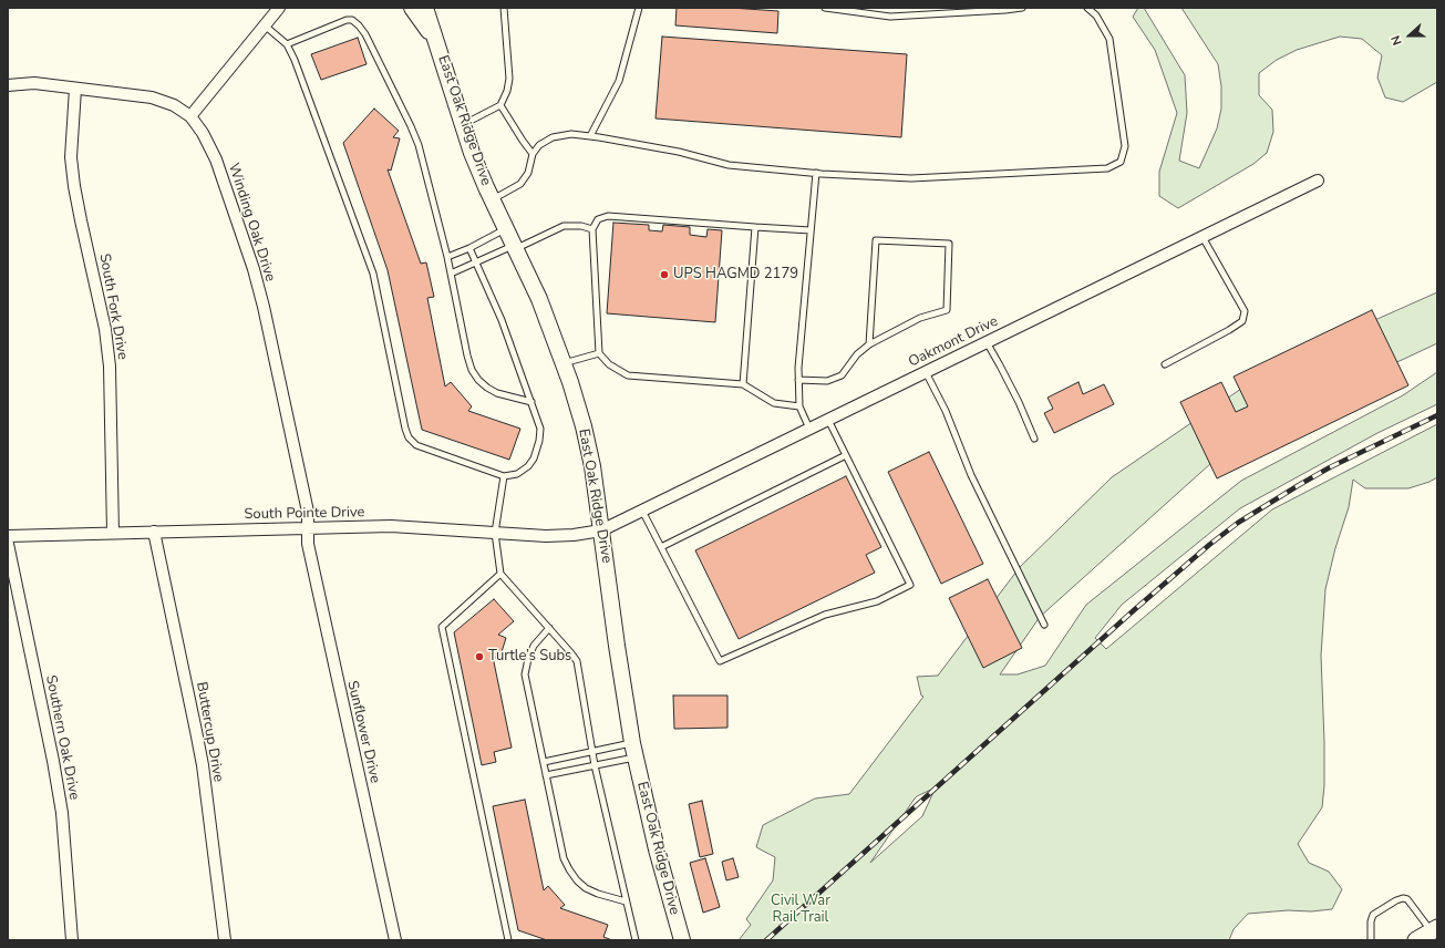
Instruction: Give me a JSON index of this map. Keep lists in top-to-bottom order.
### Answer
{
  "streets": {
    "main road": ["East Oak Ridge Drive"],
    "street": [
      "Winding Oak Drive",
      "South Fork Drive",
      "Oakmont Drive",
      "South Pointe Drive",
      "Buttercup Drive",
      "Sunflower Drive",
      "Southern Oak Drive"
    ]
  },
  "crossings": [
    ["East Oak Ridge Drive", "Oakmont Drive"],
    ["East Oak Ridge Drive", "South Pointe Drive"],
    ["Winding Oak Drive", "South Fork Drive"],
    ["Winding Oak Drive", "South Pointe Drive"],
    ["Winding Oak Drive", "Sunflower Drive"],
    ["South Fork Drive", "South Pointe Drive"],
    ["Oakmont Drive", "South Pointe Drive"],
    ["South Pointe Drive", "Buttercup Drive"],
    ["South Pointe Drive", "Sunflower Drive"]
  ],
  "parks": ["Civil War Rail Trail"],
  "places": ["UPS HAGMD 2179", "Turtle’s Subs"],
  "north": "left"
}
